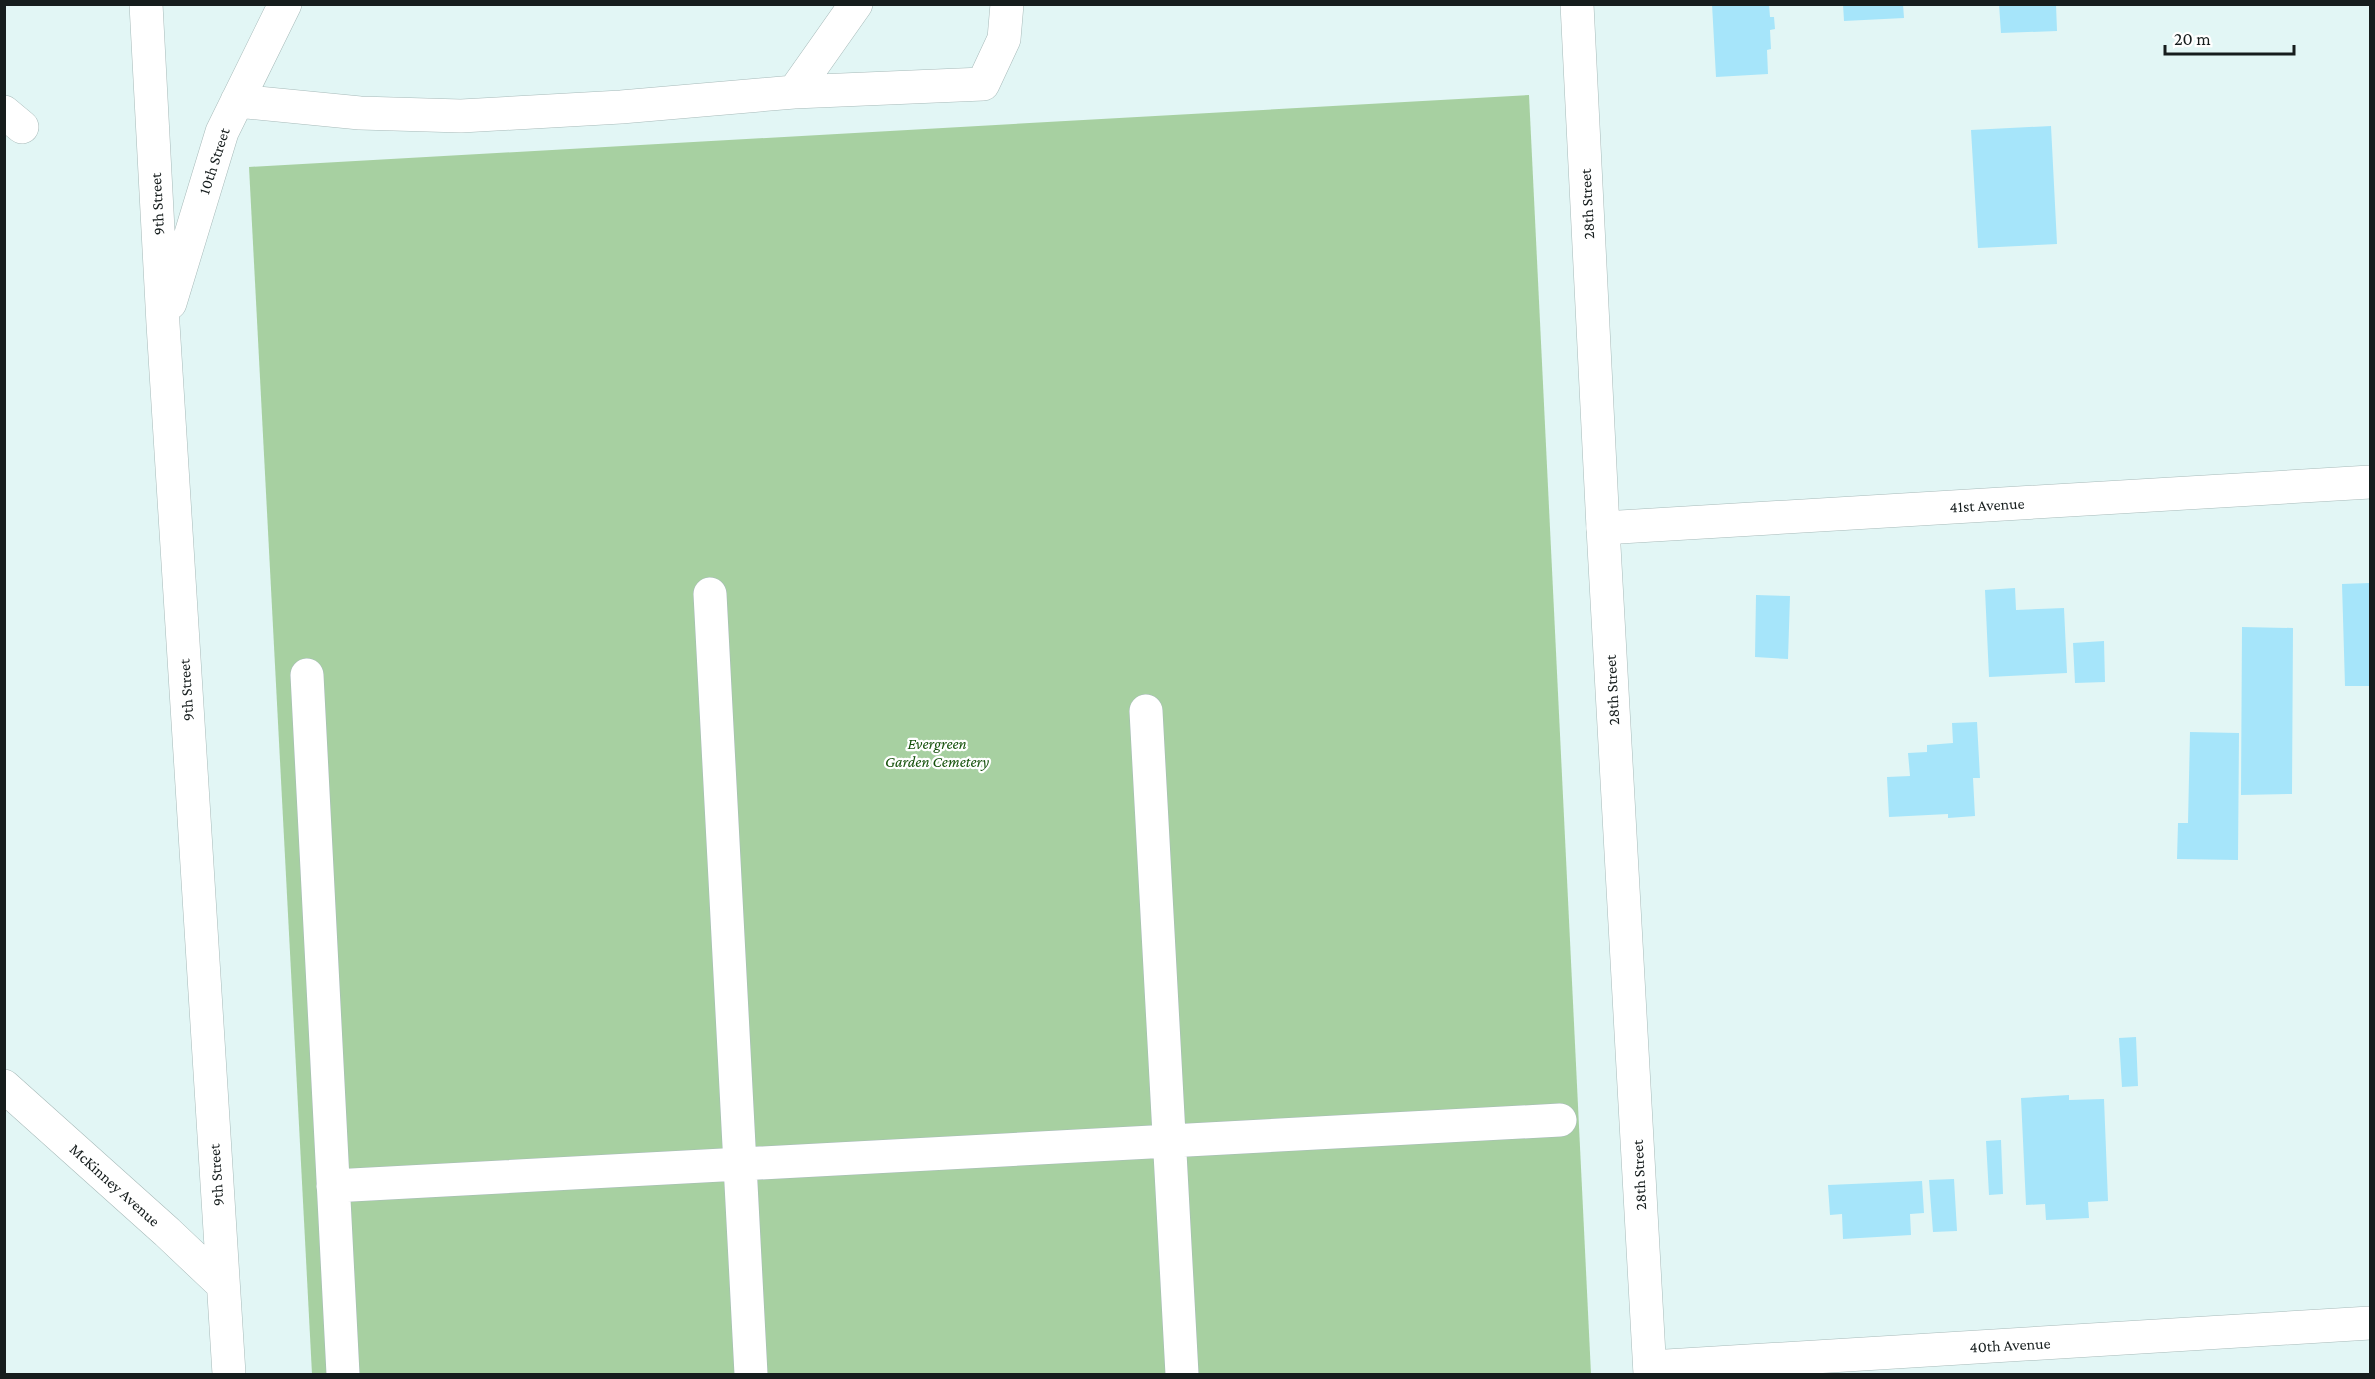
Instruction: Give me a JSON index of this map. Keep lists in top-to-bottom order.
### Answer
{
  "streets": {
    "street": [
      "10th Street",
      "9th Street",
      "28th Street",
      "41st Avenue",
      "McKinney Avenue",
      "40th Avenue"
    ]
  },
  "crossings": [
    ["10th Street", "9th Street"],
    ["9th Street", "McKinney Avenue"],
    ["28th Street", "41st Avenue"],
    ["28th Street", "40th Avenue"]
  ],
  "parks": ["Evergreen Garden Cemetery"],
  "scale_bar": "20 m"
}
